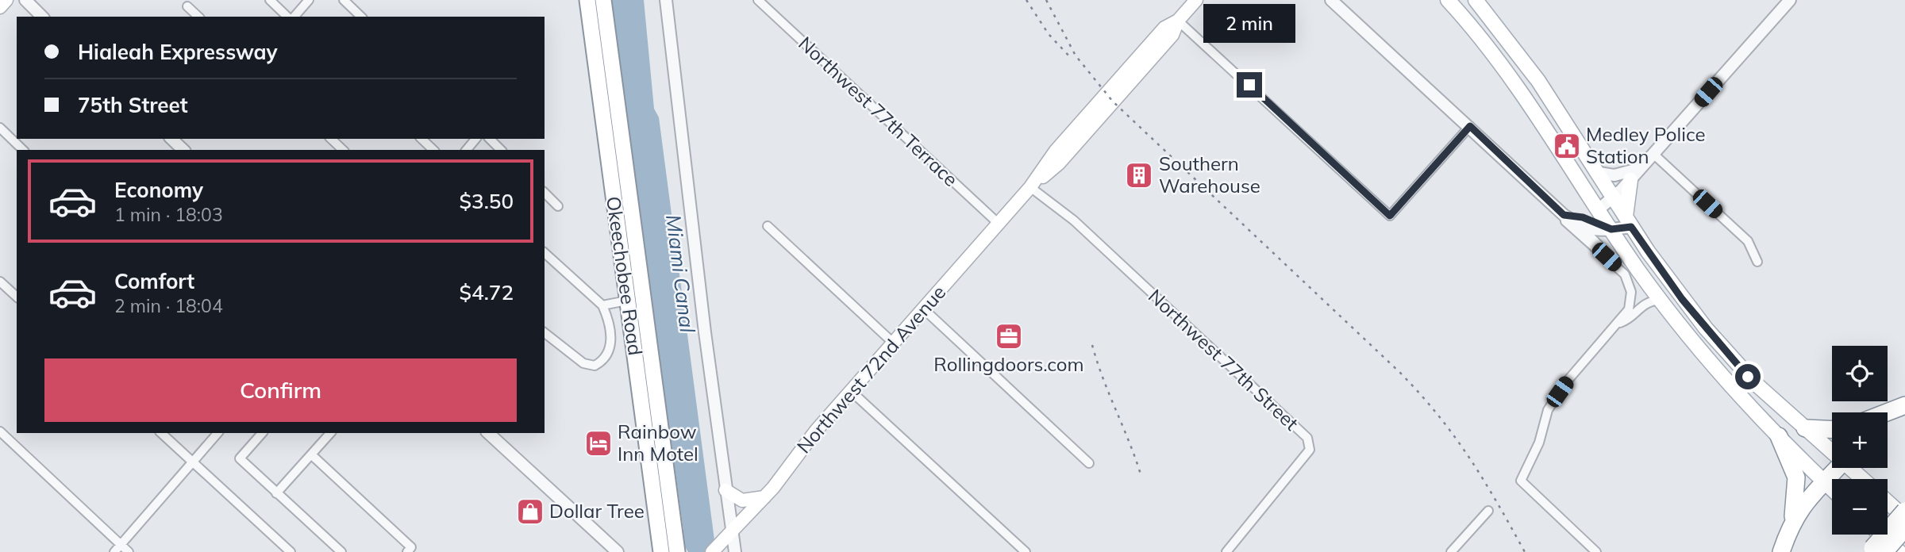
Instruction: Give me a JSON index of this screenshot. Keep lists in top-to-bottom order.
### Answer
{
  "streets": {
    "highway": ["Okeechobee Road"],
    "main road": ["Northwest 72nd Avenue"],
    "street": ["Northwest 77th Terrace", "Northwest 77th Street"]
  },
  "crossings": [
    ["Northwest 77th Terrace", "Northwest 72nd Avenue"],
    ["Northwest 77th Street", "Northwest 72nd Avenue"]
  ],
  "water": ["Miami Canal"],
  "places": {
    "public building": ["Medley Police Station"],
    "building": ["Southern Warehouse"],
    "office": ["Rollingdoors.com"],
    "hotel": ["Rainbow Inn Motel"],
    "shop": ["Dollar Tree"]
  },
  "page": {
    "bubble": "2 min",
    "banner": ["Hialeah Expressway", "75th Street"],
    "list": [
      {
        "name": "Economy",
        "note": "1 min · 18:03",
        "value": "$3.50"
      },
      {
        "name": "Comfort",
        "note": "2 min · 18:04",
        "value": "$4.72"
      }
    ],
    "map_buttons": ["+", "−"],
    "buttons": "Confirm"
  }
}
